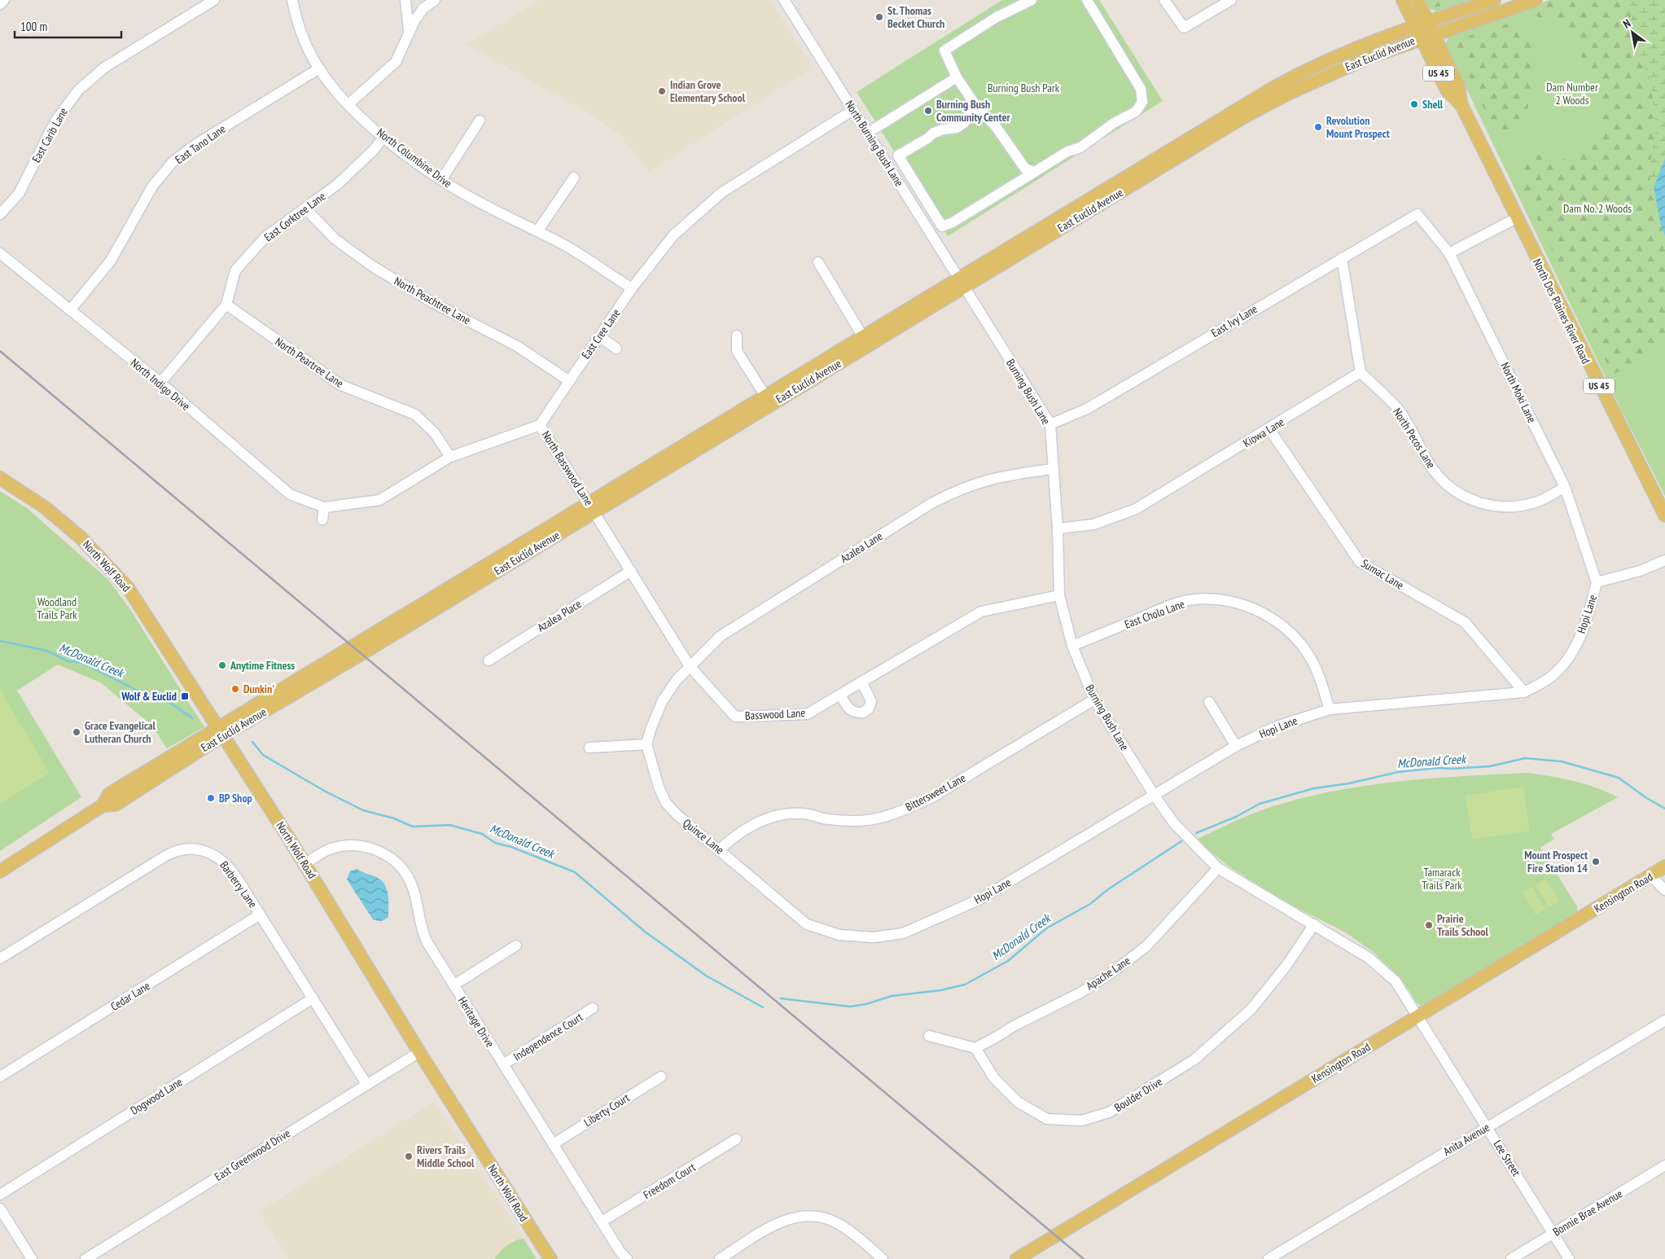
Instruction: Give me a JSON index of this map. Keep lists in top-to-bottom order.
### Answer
{
  "streets": {
    "main road": [
      "East Euclid Avenue",
      "US 45",
      "North Des Plaines River Road",
      "North Wolf Road",
      "Kensington Road"
    ],
    "street": [
      "East Carib Lane",
      "North Burning Bush Lane",
      "East Tano Lane",
      "North Columbine Drive",
      "East Corktree Lane",
      "North Peachtree Lane",
      "East Ivy Lane",
      "East Cree Lane",
      "North Peartree Lane",
      "North Indigo Drive",
      "Burning Bush Lane",
      "North Moki Lane",
      "Kiowa Lane",
      "North Pecos Lane",
      "North Basswood Lane",
      "Azalea Lane",
      "Sumac Lane",
      "East Cholo Lane",
      "Hopi Lane",
      "Azalea Place",
      "Basswood Lane",
      "Bittersweet Lane",
      "Quince Lane",
      "Barberry Lane",
      "Apache Lane",
      "Cedar Lane",
      "Heritage Drive",
      "Independence Court",
      "Boulder Drive",
      "Dogwood Lane",
      "Liberty Court",
      "Anita Avenue",
      "East Greenwood Drive",
      "Lee Street",
      "Freedom Court",
      "Bonnie Brae Avenue"
    ]
  },
  "crossings": [
    ["East Euclid Avenue", "North Burning Bush Lane"],
    ["East Euclid Avenue", "North Des Plaines River Road"],
    ["East Euclid Avenue", "Burning Bush Lane"],
    ["East Euclid Avenue", "North Basswood Lane"],
    ["East Euclid Avenue", "North Wolf Road"],
    ["East Euclid Avenue", "Basswood Lane"],
    ["North Burning Bush Lane", "East Cree Lane"],
    ["North Burning Bush Lane", "Burning Bush Lane"],
    ["East Tano Lane", "North Columbine Drive"],
    ["East Tano Lane", "North Indigo Drive"],
    ["North Columbine Drive", "East Corktree Lane"],
    ["North Columbine Drive", "East Cree Lane"],
    ["East Corktree Lane", "North Peachtree Lane"],
    ["East Corktree Lane", "North Peartree Lane"],
    ["East Corktree Lane", "North Indigo Drive"],
    ["North Peachtree Lane", "East Cree Lane"],
    ["East Ivy Lane", "Burning Bush Lane"],
    ["East Ivy Lane", "North Moki Lane"],
    ["East Cree Lane", "North Basswood Lane"],
    ["Burning Bush Lane", "Kiowa Lane"],
    ["Burning Bush Lane", "Azalea Lane"],
    ["Burning Bush Lane", "East Cholo Lane"],
    ["Burning Bush Lane", "Hopi Lane"],
    ["Burning Bush Lane", "Basswood Lane"],
    ["Burning Bush Lane", "Bittersweet Lane"],
    ["Burning Bush Lane", "Kensington Road"],
    ["Burning Bush Lane", "Apache Lane"],
    ["Burning Bush Lane", "Boulder Drive"],
    ["Burning Bush Lane", "Lee Street"],
    ["North Moki Lane", "North Pecos Lane"],
    ["North Moki Lane", "Hopi Lane"],
    ["Kiowa Lane", "North Pecos Lane"],
    ["Kiowa Lane", "Sumac Lane"],
    ["North Basswood Lane", "Basswood Lane"],
    ["Azalea Lane", "Basswood Lane"],
    ["North Wolf Road", "Heritage Drive"],
    ["North Wolf Road", "East Greenwood Drive"],
    ["Sumac Lane", "Hopi Lane"],
    ["East Cholo Lane", "Hopi Lane"],
    ["Hopi Lane", "Quince Lane"],
    ["Azalea Place", "Basswood Lane"],
    ["Bittersweet Lane", "Quince Lane"],
    ["Barberry Lane", "Cedar Lane"],
    ["Barberry Lane", "Dogwood Lane"],
    ["Barberry Lane", "East Greenwood Drive"],
    ["Kensington Road", "Lee Street"],
    ["Apache Lane", "Boulder Drive"],
    ["Heritage Drive", "Independence Court"],
    ["Heritage Drive", "Liberty Court"],
    ["Heritage Drive", "Freedom Court"],
    ["Anita Avenue", "Lee Street"],
    ["Lee Street", "Bonnie Brae Avenue"]
  ],
  "water": ["McDonald Creek"],
  "parks": [
    "Dam Number 2 Woods",
    "Burning Bush Park",
    "Dam No. 2 Woods",
    "Woodland Trails Park",
    "Tamarack Trails Park"
  ],
  "places": {
    "other": [
      "St. Thomas Becket Church",
      "Indian Grove Elementary School",
      "Shell",
      "Burning Bush Community Center",
      "Revolution Mount Prospect",
      "Anytime Fitness",
      "Dunkin'",
      "Grace Evangelical Lutheran Church",
      "BP Shop",
      "Mount Prospect Fire Station 14",
      "Prairie Trails School",
      "Rivers Trails Middle School"
    ],
    "transit": ["Wolf & Euclid"]
  },
  "scale_bar": "100 m",
  "north": "top left"
}
